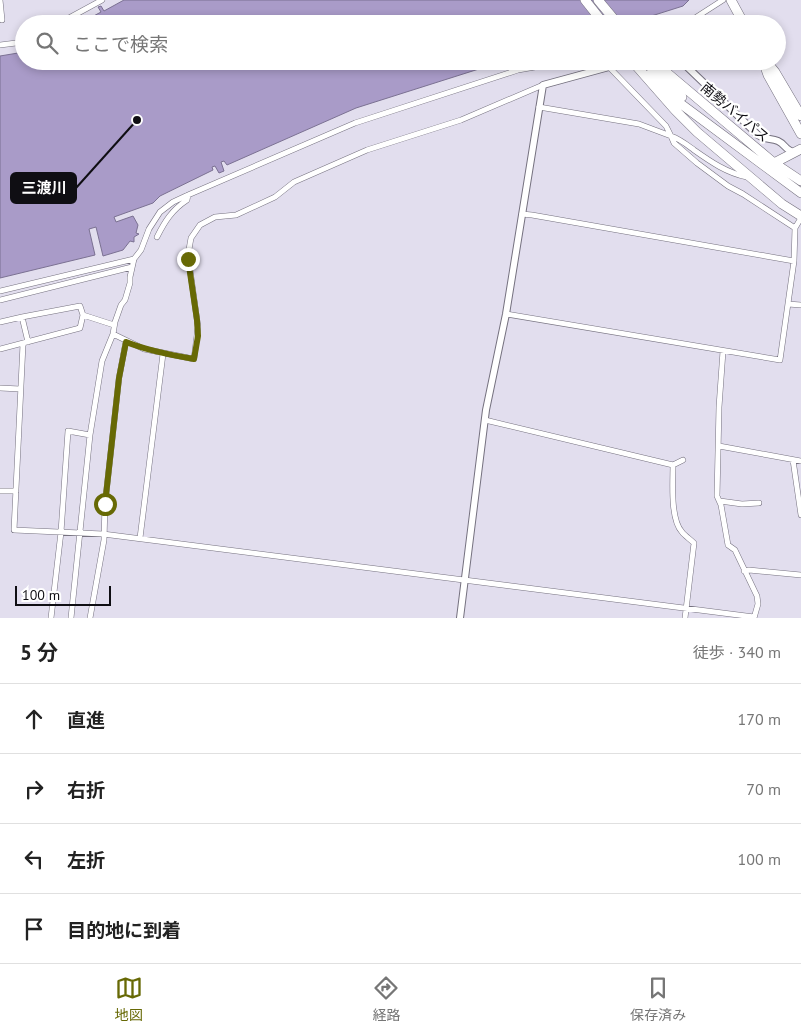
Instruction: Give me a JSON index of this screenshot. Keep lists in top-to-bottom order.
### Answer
{
  "streets": {
    "highway": ["南勢バイパス"]
  },
  "places": ["三渡川"],
  "scale_bar": "100 m",
  "page": {
    "search": "ここで検索",
    "scale": "100 m",
    "heading": ["5 分", "徒歩 · 340 m"],
    "list": [
      ["直進", "170 m"],
      ["右折", "70 m"],
      ["左折", "100 m"],
      "目的地に到着"
    ],
    "nav": ["地図", "経路", "保存済み"]
  }
}
